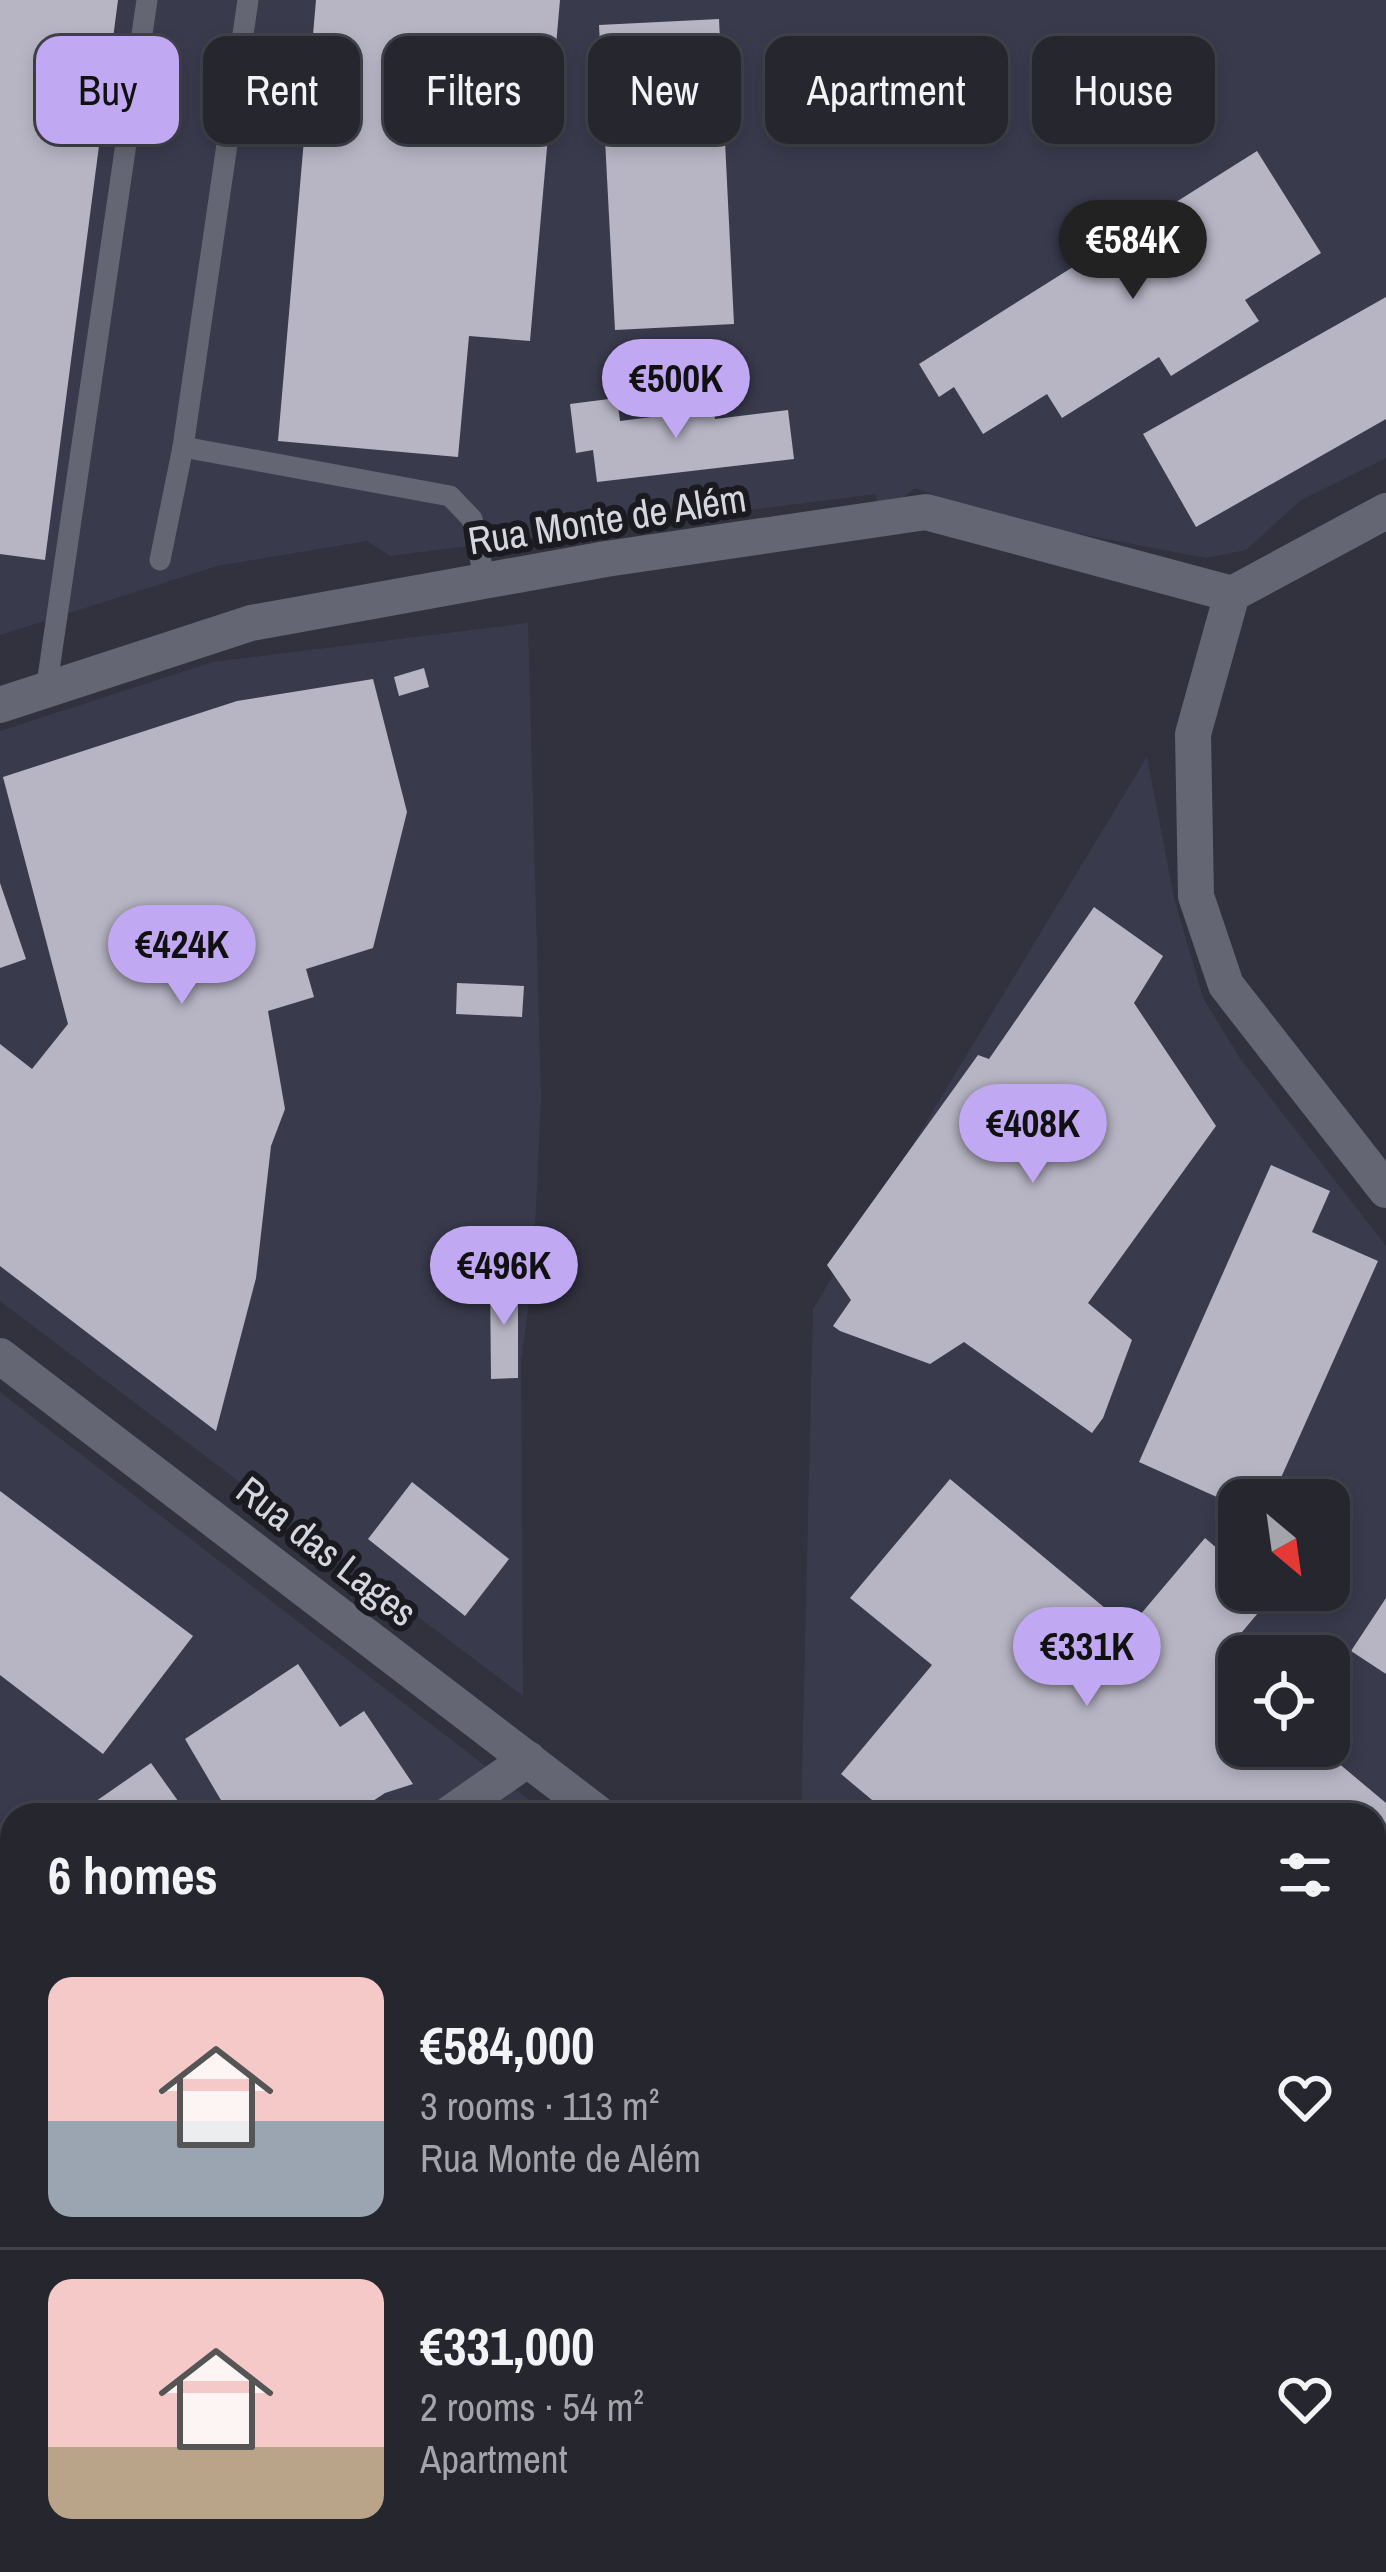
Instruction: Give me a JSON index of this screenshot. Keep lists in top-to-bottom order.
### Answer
{
  "streets": {
    "street": ["Rua Monte de Além", "Rua das Lages"]
  },
  "north": "bottom right",
  "page": {
    "chip": [
      "Buy",
      "Rent",
      "Filters",
      "New",
      "Apartment",
      "House"
    ],
    "price": [
      "€584K",
      "€500K",
      "€424K",
      "€408K",
      "€496K",
      "€331K"
    ],
    "heading": "6 homes",
    "list": [
      {
        "name": "€584,000",
        "note": "3 rooms · 113 m² · Rua Monte de Além"
      },
      {
        "name": "€331,000",
        "note": "2 rooms · 54 m² · Apartment"
      }
    ]
  }
}
